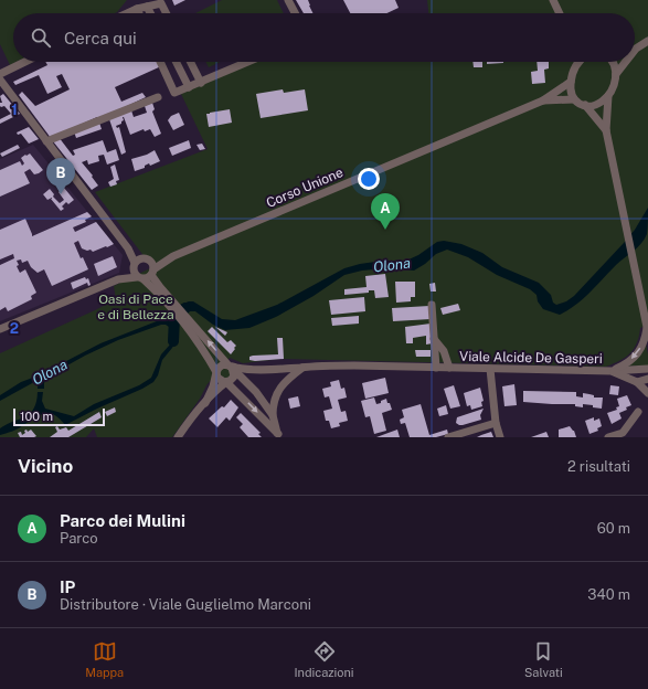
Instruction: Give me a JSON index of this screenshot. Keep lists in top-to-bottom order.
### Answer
{
  "streets": {
    "street": ["Corso Unione", "Viale Alcide De Gasperi"]
  },
  "water": ["Olona"],
  "parks": ["Oasi di Pace e di Bellezza"],
  "scale_bar": "100 m",
  "page": {
    "search": "Cerca qui",
    "pins": ["B", "A"],
    "scale": "100 m",
    "heading": ["Vicino", "2 risultati"],
    "list": [
      {
        "mark": "A",
        "name": "Parco dei Mulini",
        "note": "Parco",
        "value": "60 m"
      },
      {
        "mark": "B",
        "name": "IP",
        "note": "Distributore · Viale Guglielmo Marconi",
        "value": "340 m"
      }
    ],
    "nav": ["Mappa", "Indicazioni", "Salvati"]
  },
  "grid": {
    "rows": ["1", "2"]
  }
}
